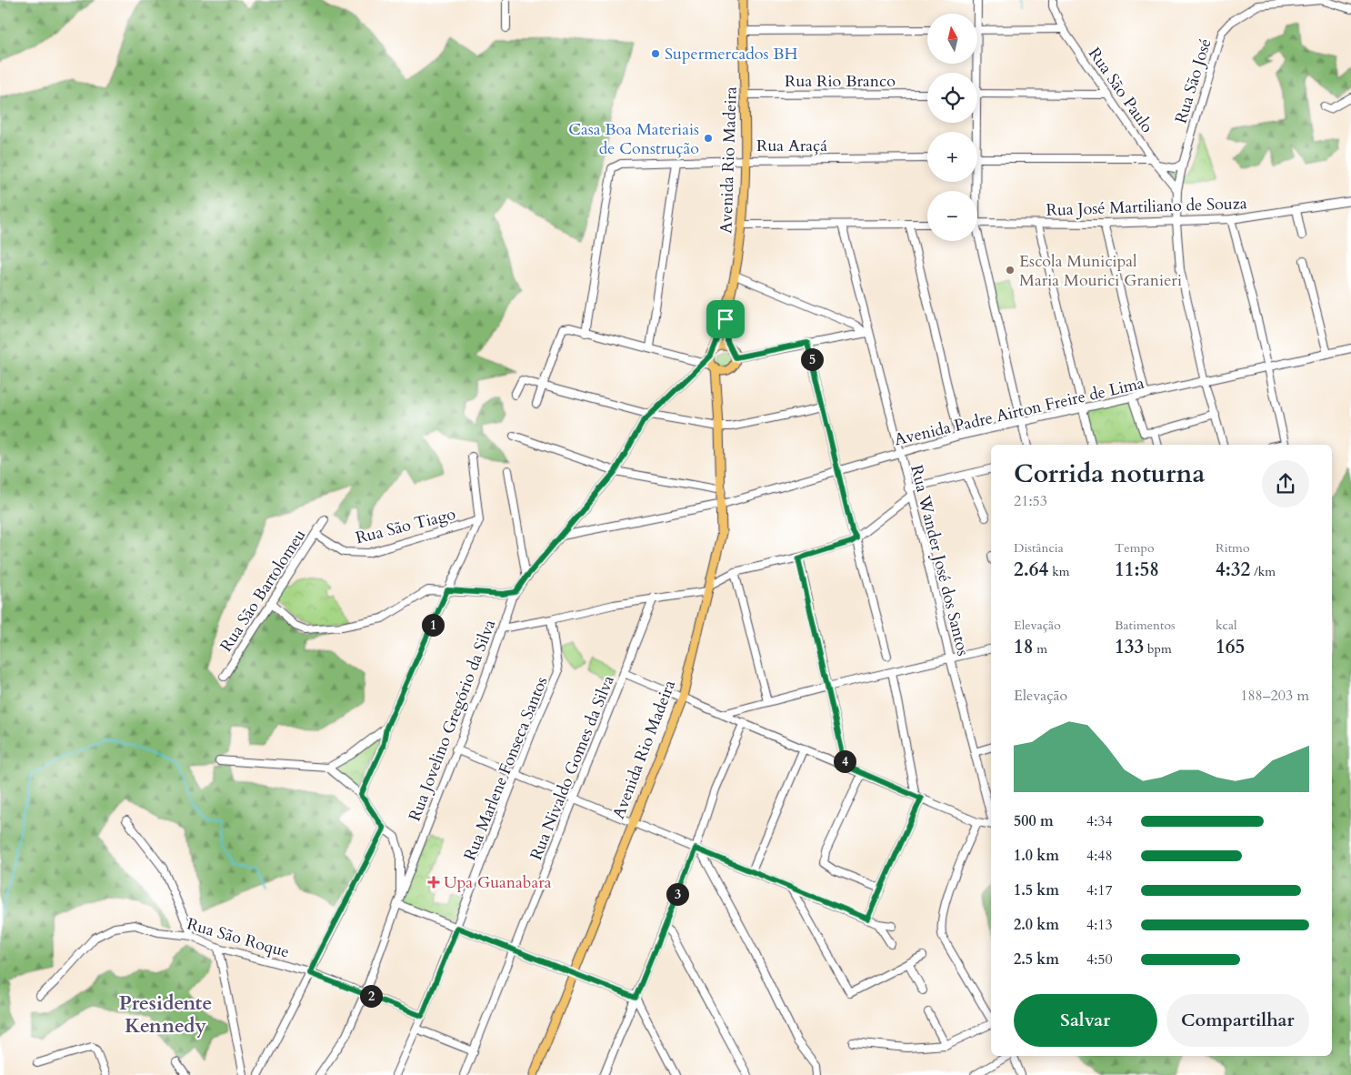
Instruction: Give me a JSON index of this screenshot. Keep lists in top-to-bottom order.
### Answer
{
  "streets": {
    "main road": ["Avenida Rio Madeira"],
    "street": [
      "Rua Rio Branco",
      "Rua São José",
      "Rua São Paulo",
      "Rua Araçá",
      "Rua José Martiliano de Souza",
      "Avenida Padre Airton Freire de Lima",
      "Rua São Tiago",
      "Rua Wander José dos Santos",
      "Rua São Bartolomeu",
      "Rua Jovelino Gregório da Silva",
      "Rua Nivaldo Gomes da Silva",
      "Rua Marlene Fonseca Santos",
      "Rua São Roque"
    ]
  },
  "crossings": [
    ["Rua Rio Branco", "Avenida Rio Madeira"],
    ["Rua São José", "Rua São Paulo"],
    ["Rua São José", "Rua José Martiliano de Souza"],
    ["Rua São José", "Avenida Padre Airton Freire de Lima"],
    ["Rua Araçá", "Avenida Rio Madeira"],
    ["Avenida Rio Madeira", "Avenida Padre Airton Freire de Lima"],
    ["Avenida Rio Madeira", "Rua Jovelino Gregório da Silva"],
    ["Avenida Padre Airton Freire de Lima", "Rua Wander José dos Santos"],
    ["Avenida Padre Airton Freire de Lima", "Rua Jovelino Gregório da Silva"],
    ["Rua São Tiago", "Rua São Bartolomeu"],
    ["Rua Jovelino Gregório da Silva", "Rua São Roque"],
    ["Rua Marlene Fonseca Santos", "Rua São Roque"]
  ],
  "districts": ["Presidente Kennedy"],
  "places": {
    "other": ["Supermercados BH", "Casa Boa Materiais de Construção", "Escola Municipal Maria Mourici Granieri"],
    "health": ["Upa Guanabara"]
  },
  "north": "top",
  "page": {
    "map_buttons": ["+", "−"],
    "pins": [
      "5",
      "1",
      "4",
      "3",
      "2"
    ],
    "heading": ["Corrida noturna", "21:53"],
    "stats": [
      ["Distância", "2.64 km"],
      ["Tempo", "11:58"],
      ["Ritmo", "4:32 /km"],
      ["Elevação", "18 m"],
      ["Batimentos", "133 bpm"],
      ["kcal", "165"]
    ],
    "chart": ["Elevação", "188–203 m"],
    "list": [
      {
        "name": "500 m",
        "note": "4:34"
      },
      {
        "name": "1.0 km",
        "note": "4:48"
      },
      {
        "name": "1.5 km",
        "note": "4:17"
      },
      {
        "name": "2.0 km",
        "note": "4:13"
      },
      {
        "name": "2.5 km",
        "note": "4:50"
      }
    ],
    "buttons": ["Salvar", "Compartilhar"]
  }
}
